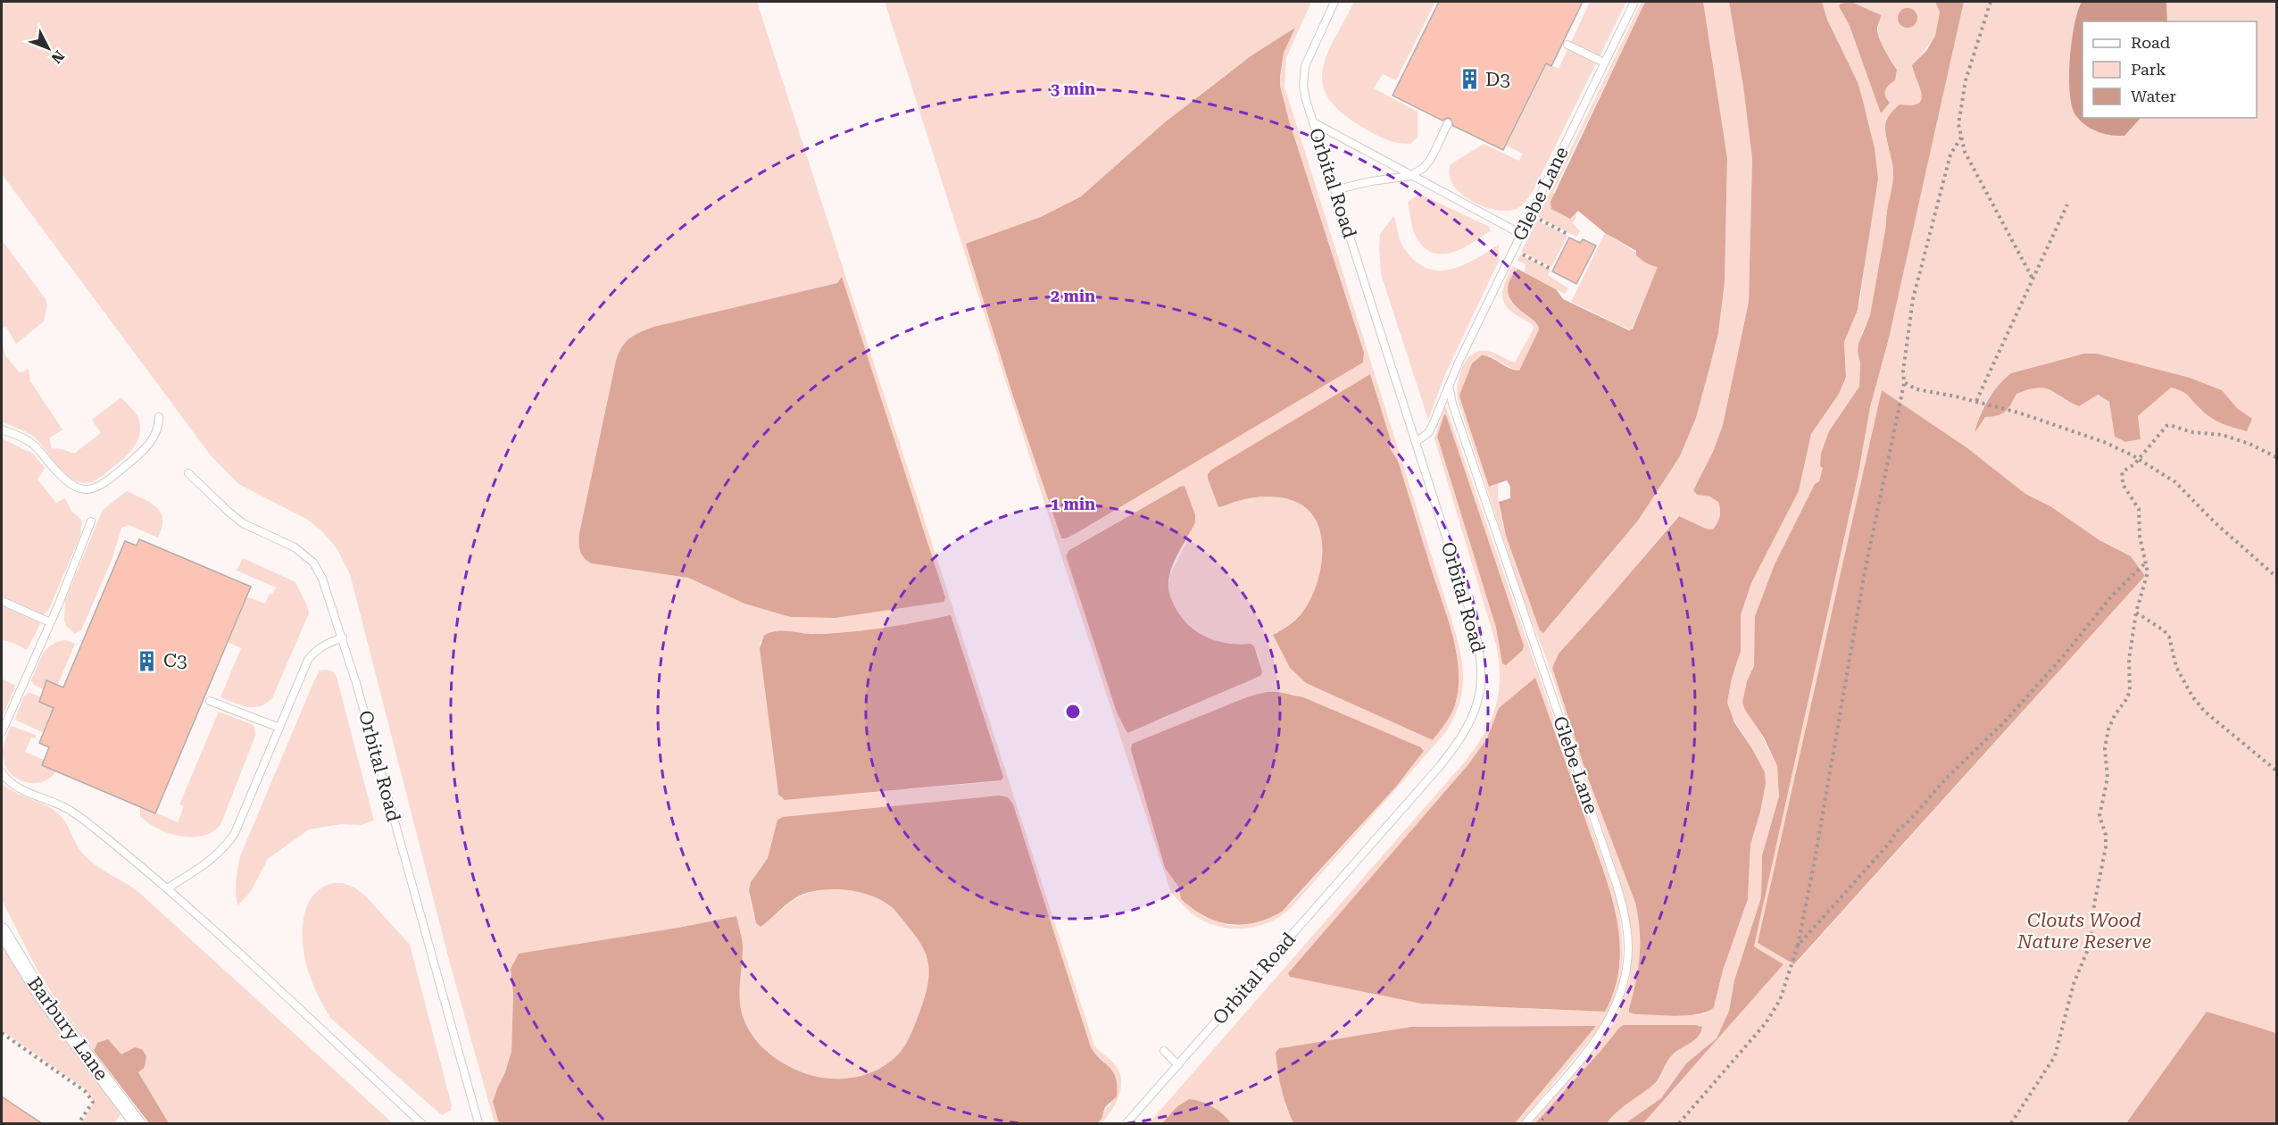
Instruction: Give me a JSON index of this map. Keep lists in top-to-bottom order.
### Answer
{
  "streets": {
    "street": ["Barbury Lane"],
    "lane": ["Orbital Road", "Glebe Lane"]
  },
  "crossings": [
    ["Orbital Road", "Glebe Lane"]
  ],
  "parks": ["Clouts Wood Nature Reserve"],
  "places": {
    "building": ["D3", "C3"]
  },
  "legend": ["Road", "Park", "Water"],
  "north": "bottom right",
  "rings": ["3 min", "2 min", "1 min"]
}
